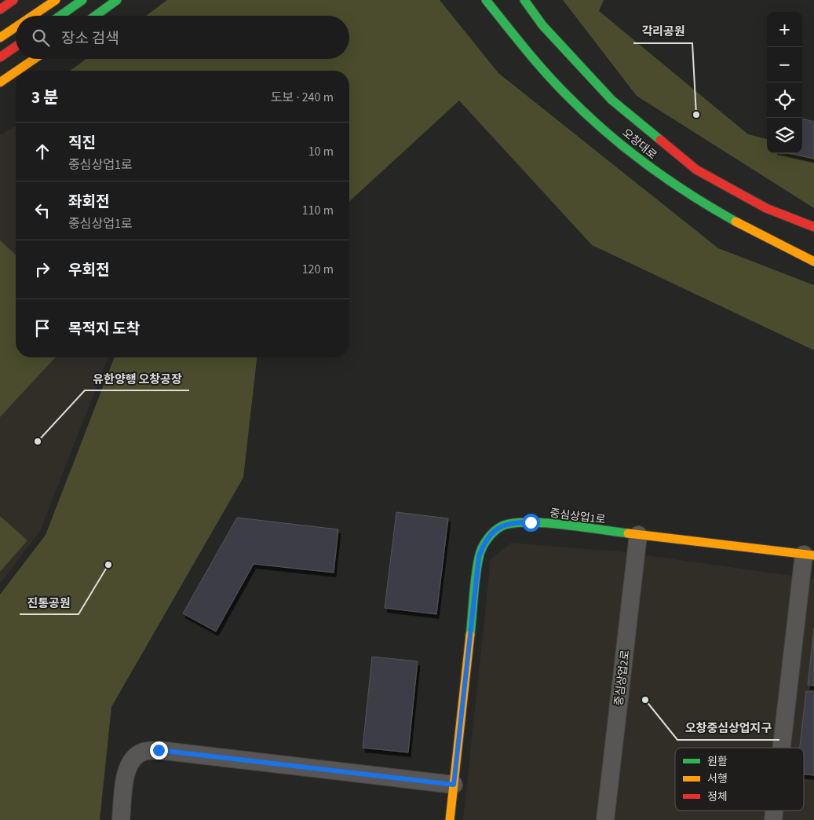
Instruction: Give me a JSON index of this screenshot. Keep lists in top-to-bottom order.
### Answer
{
  "streets": {
    "main road": ["오창대로", "중심상업1로"],
    "street": ["중심상업2로"]
  },
  "crossings": [
    ["중심상업1로", "중심상업2로"]
  ],
  "places": [
    "각리공원",
    "유한양행 오창공장",
    "진통공원",
    "오창중심상업지구"
  ],
  "legend": ["원활", "서행", "정체"],
  "page": {
    "map_buttons": ["+", "−"],
    "search": "장소 검색",
    "heading": ["3 분", "도보 · 240 m"],
    "list": [
      ["직진", "중심상업1로", "10 m"],
      ["좌회전", "중심상업1로", "110 m"],
      ["우회전", "120 m"],
      "목적지 도착"
    ]
  }
}
